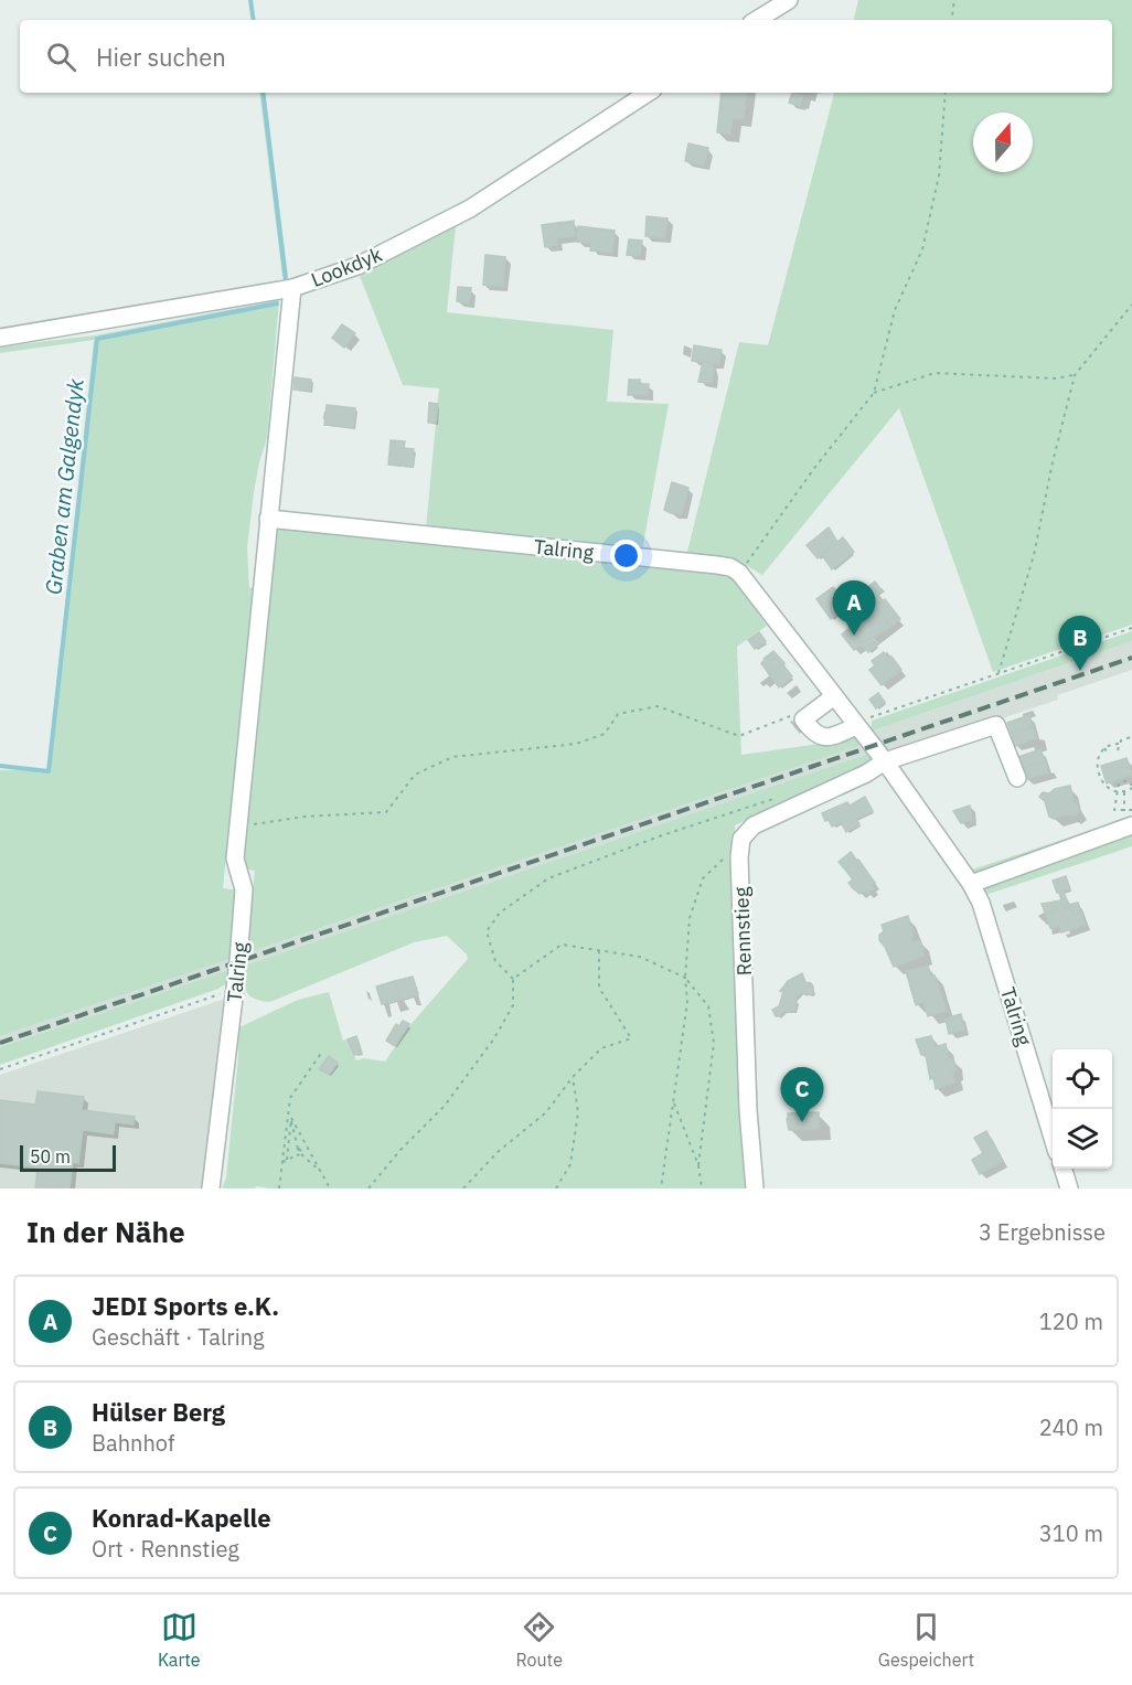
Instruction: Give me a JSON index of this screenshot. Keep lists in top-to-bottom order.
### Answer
{
  "streets": {
    "street": ["Lookdyk", "Talring", "Rennstieg"]
  },
  "crossings": [
    ["Lookdyk", "Talring"],
    ["Talring", "Rennstieg"]
  ],
  "water": ["Graben am Galgendyk"],
  "scale_bar": "50 m",
  "north": "top",
  "page": {
    "search": "Hier suchen",
    "pins": ["A", "B", "C"],
    "scale": "50 m",
    "heading": ["In der Nähe", "3 Ergebnisse"],
    "list": [
      {
        "mark": "A",
        "name": "JEDI Sports e.K.",
        "note": "Geschäft · Talring",
        "value": "120 m"
      },
      {
        "mark": "B",
        "name": "Hülser Berg",
        "note": "Bahnhof",
        "value": "240 m"
      },
      {
        "mark": "C",
        "name": "Konrad-Kapelle",
        "note": "Ort · Rennstieg",
        "value": "310 m"
      }
    ],
    "nav": ["Karte", "Route", "Gespeichert"]
  }
}
